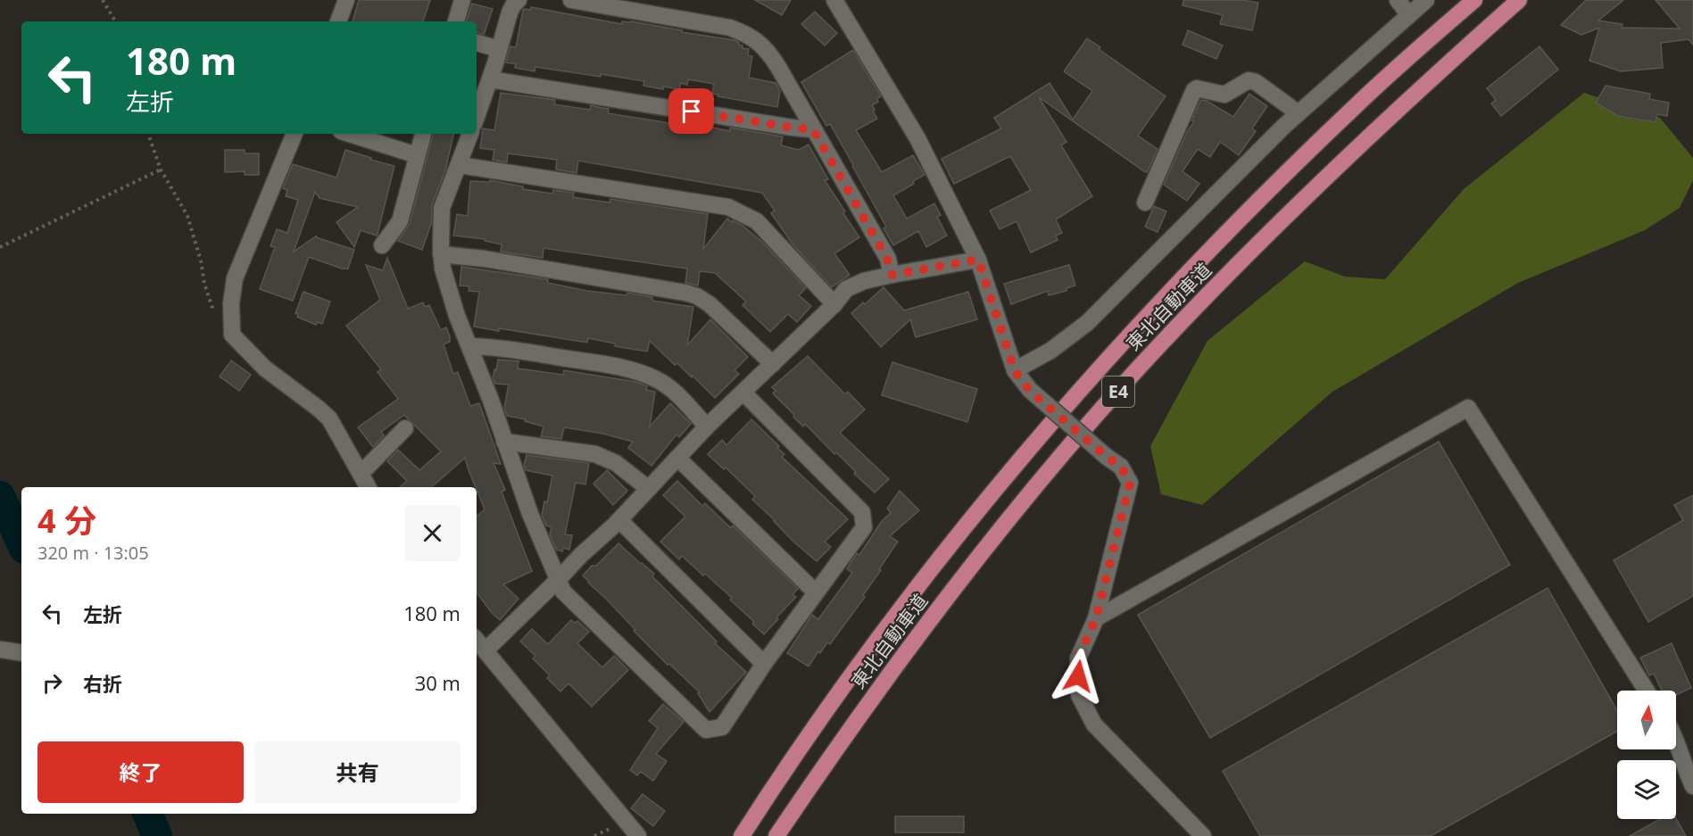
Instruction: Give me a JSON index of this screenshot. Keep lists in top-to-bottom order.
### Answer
{
  "streets": {
    "highway": ["東北自動車道", "E4"]
  },
  "north": "top",
  "page": {
    "turn": ["180 m", "左折"],
    "heading": ["4 分", "320 m · 13:05"],
    "list": [
      {
        "name": "左折",
        "value": "180 m"
      },
      {
        "name": "右折",
        "value": "30 m"
      }
    ],
    "buttons": ["終了", "共有"]
  }
}
